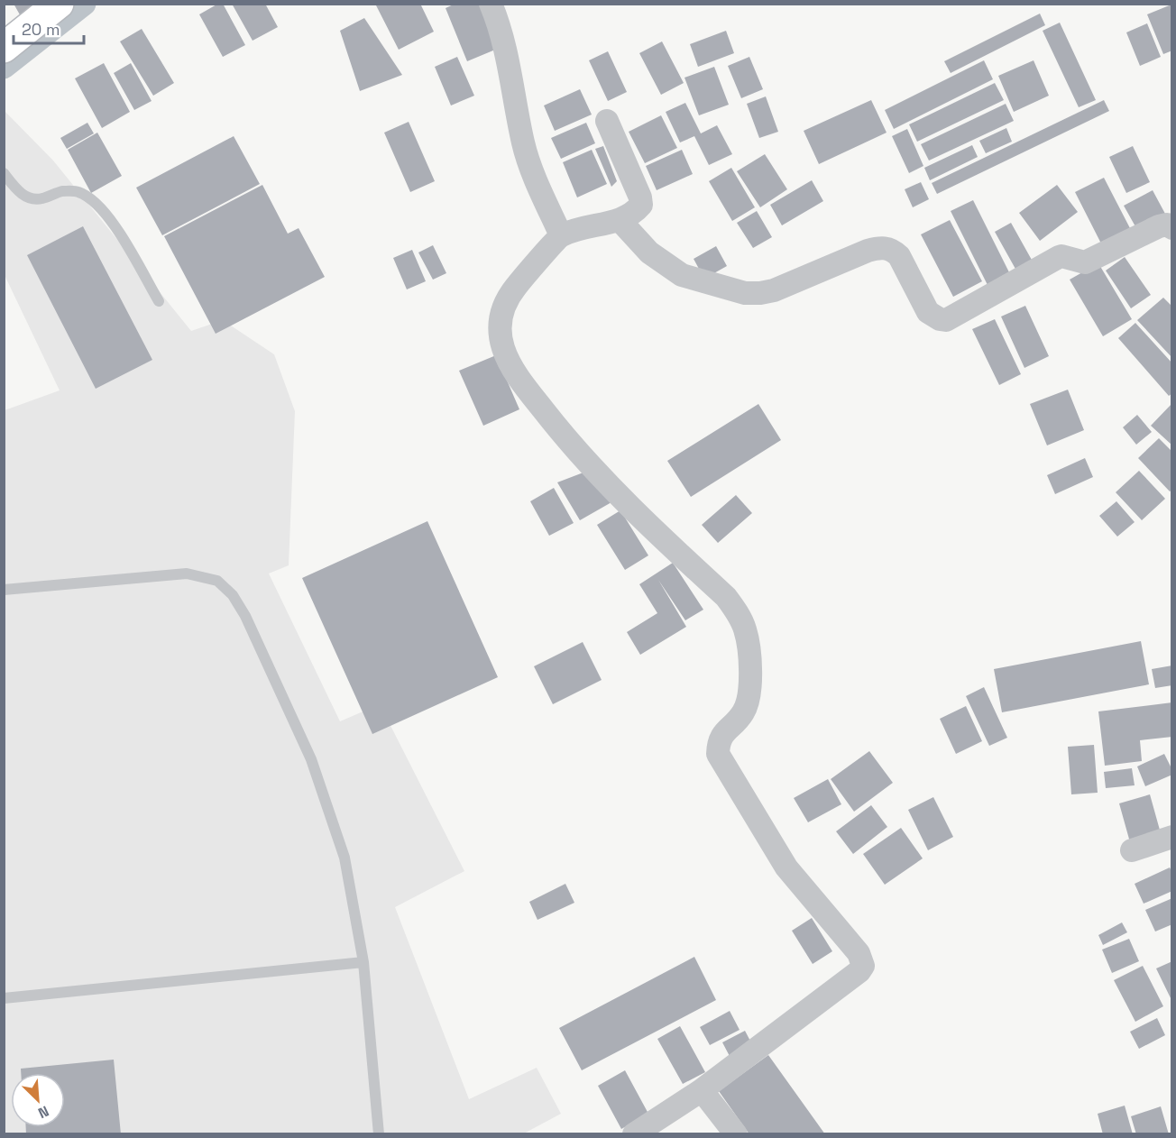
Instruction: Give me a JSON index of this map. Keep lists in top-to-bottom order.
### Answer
{
  "scale_bar": "20 m",
  "north": "bottom right"
}
